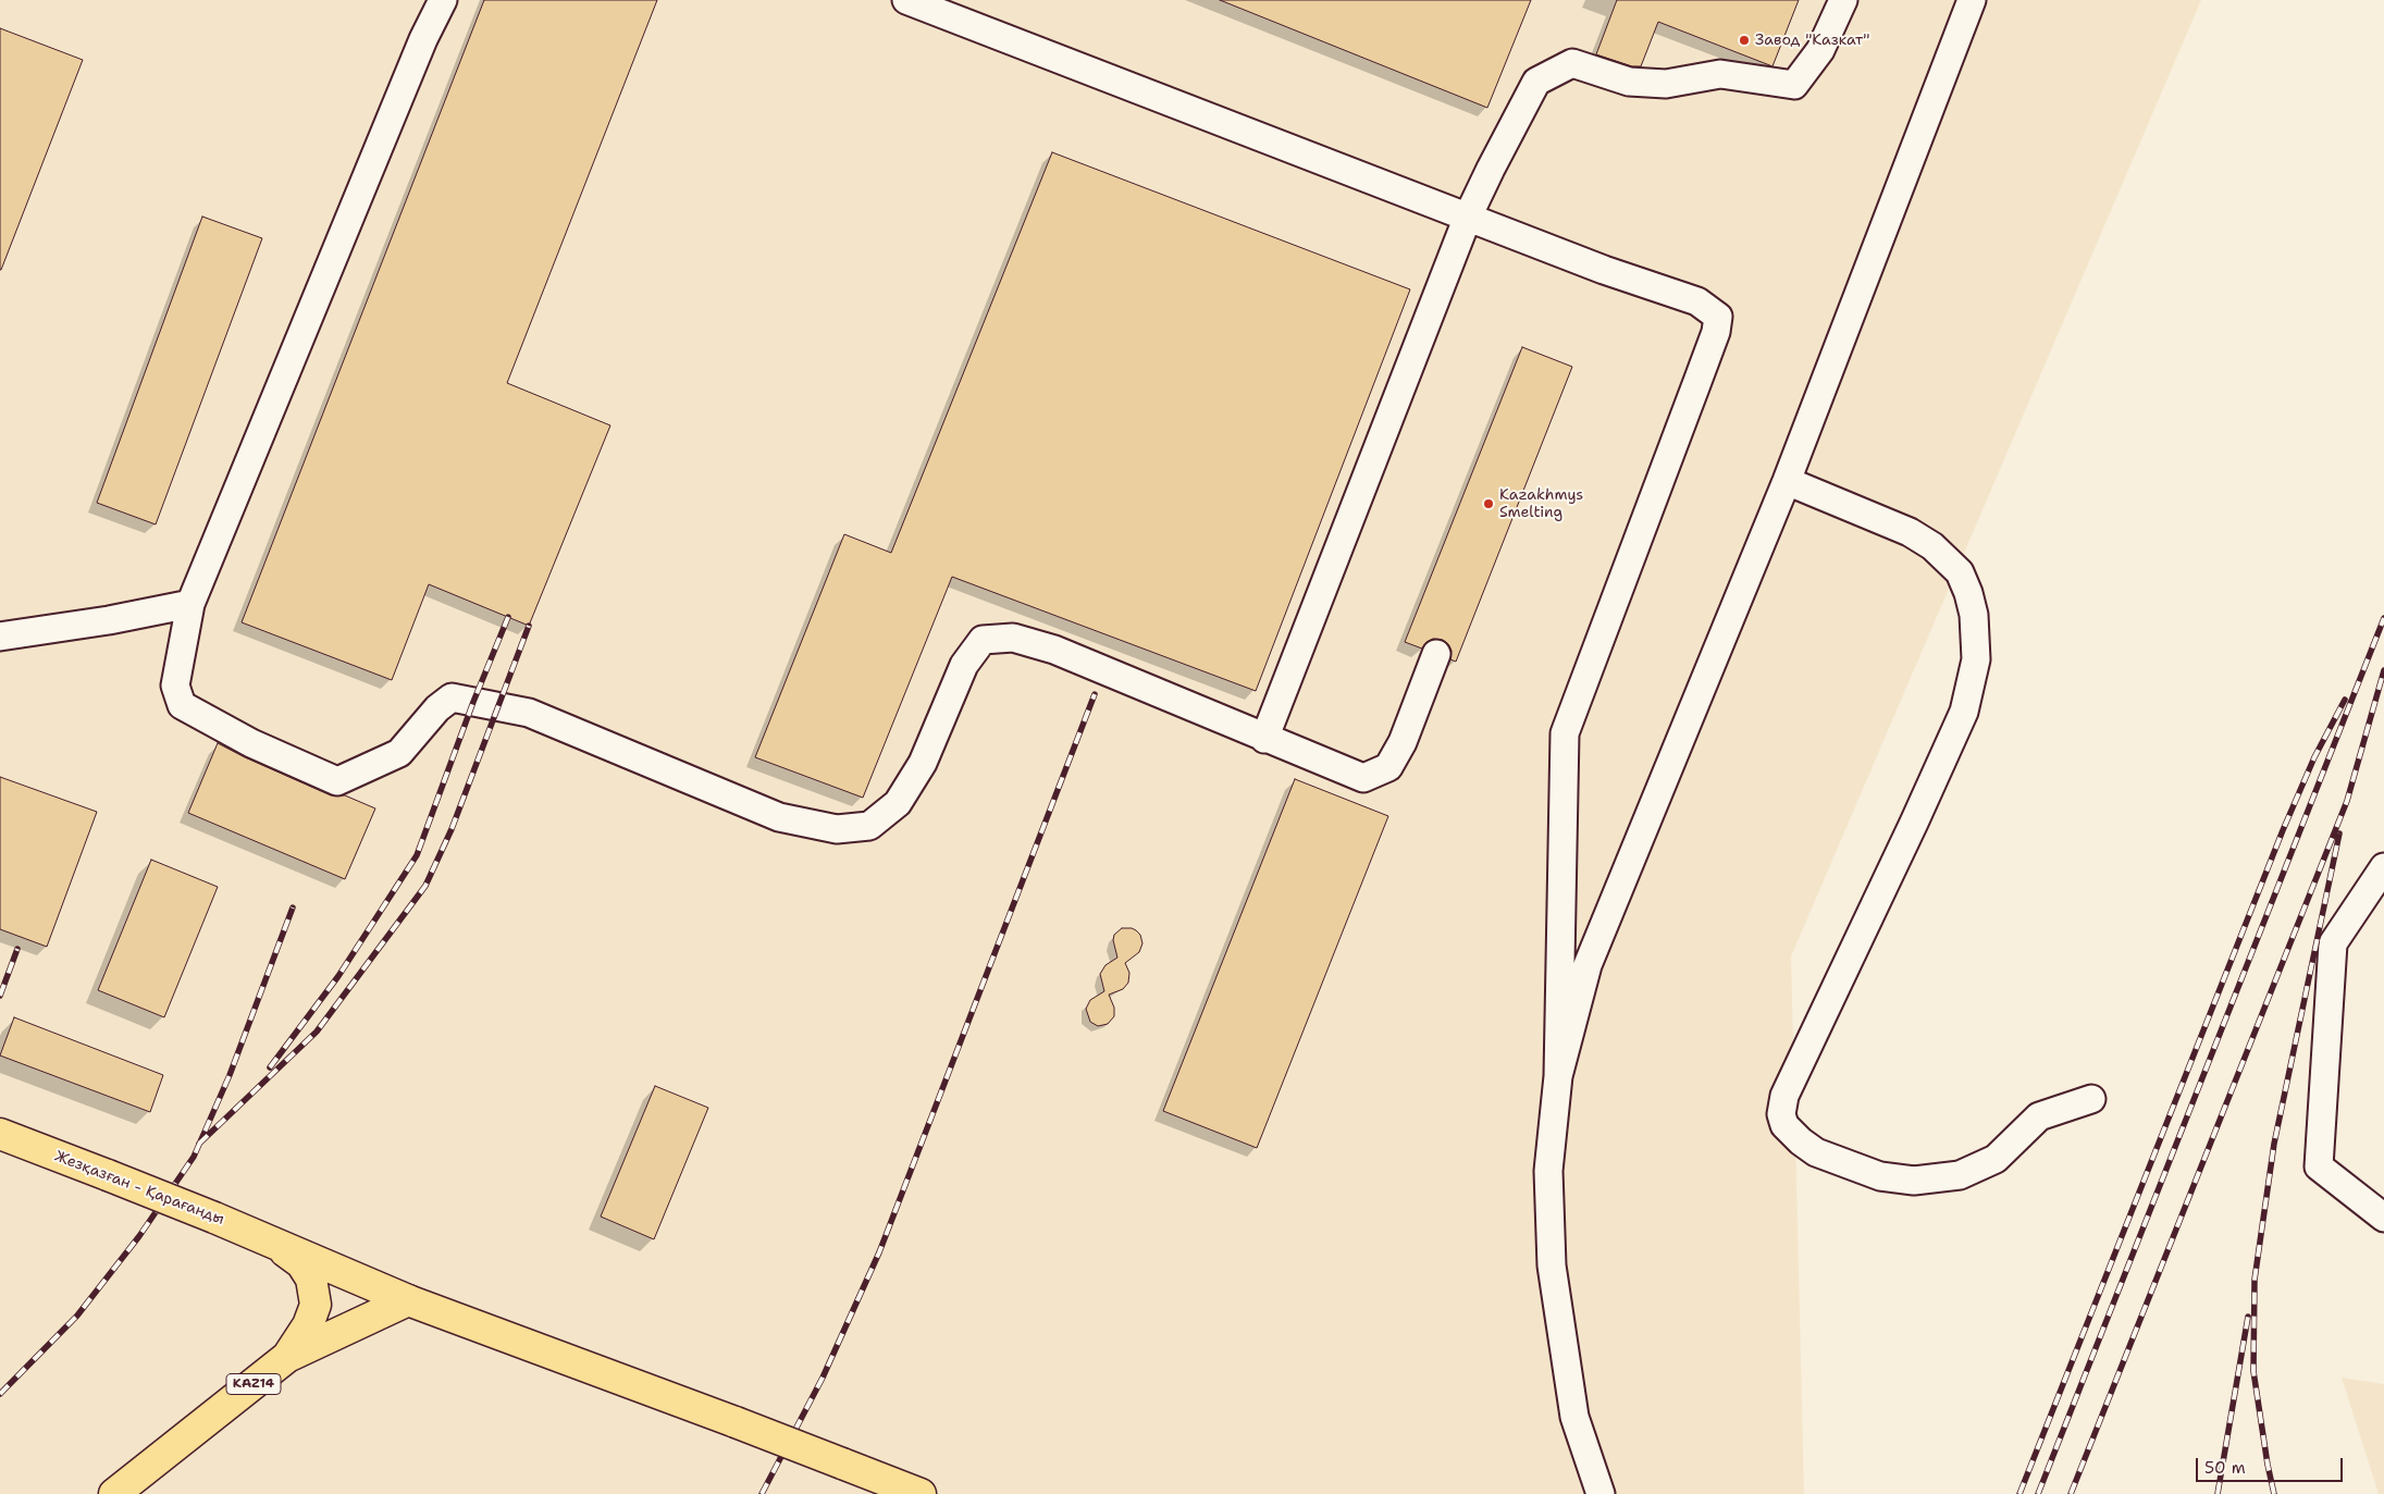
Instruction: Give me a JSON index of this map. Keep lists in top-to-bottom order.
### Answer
{
  "streets": {
    "main road": ["Жезқазған - Қарағанды", "KAZ14"]
  },
  "places": ["Завод \"Казкат\"", "Kazakhmys Smelting"],
  "scale_bar": "50 m"
}
